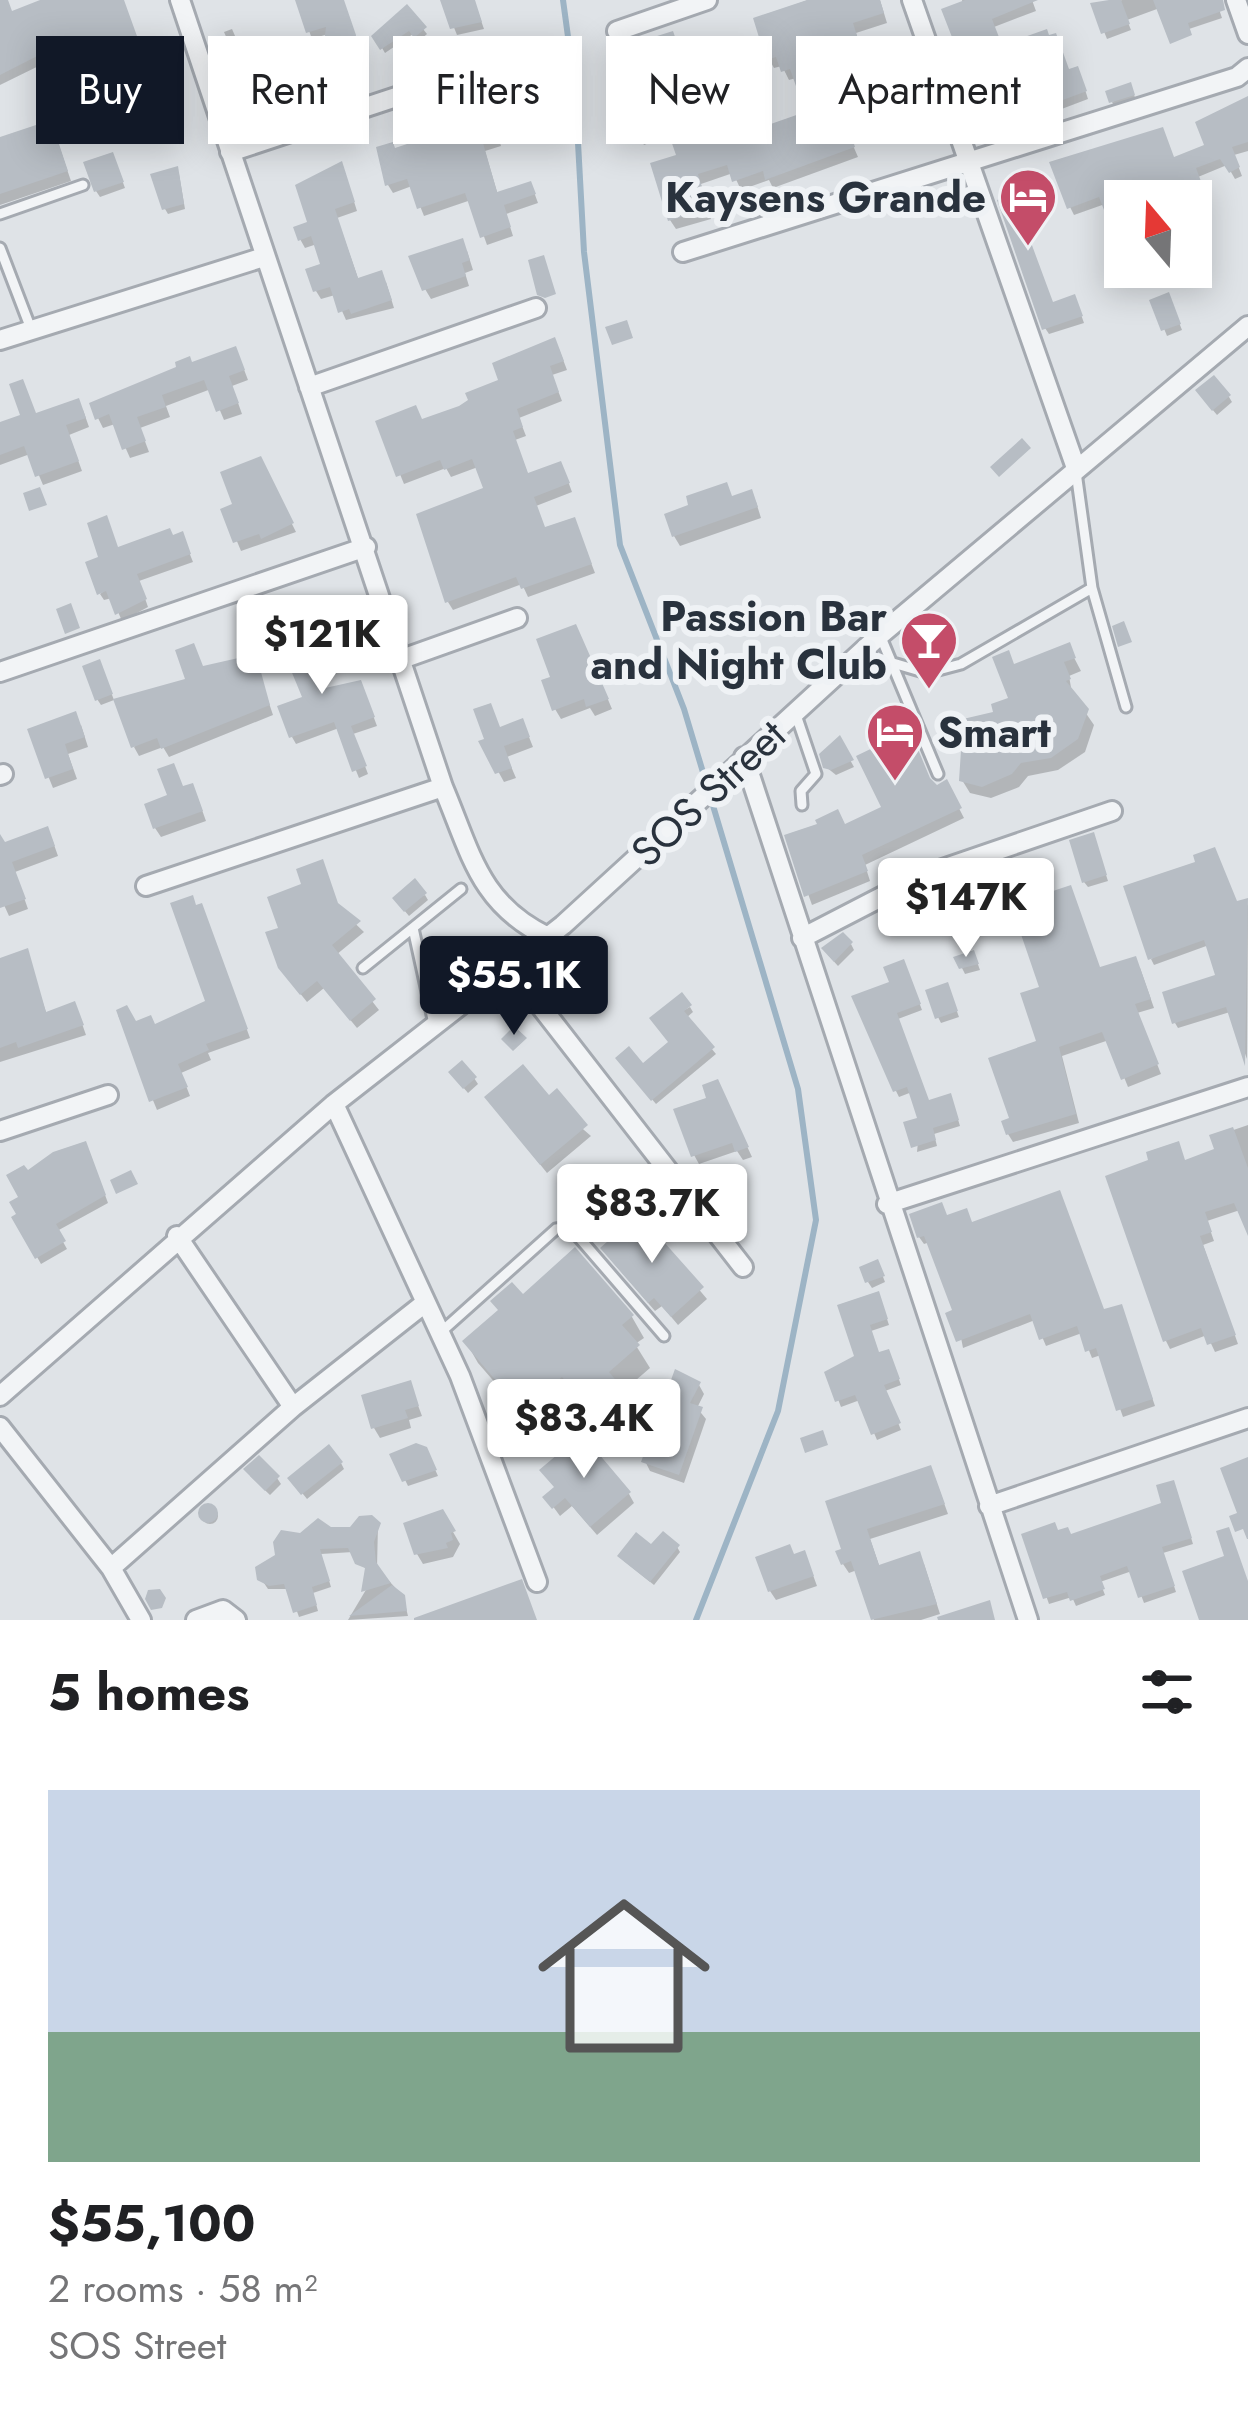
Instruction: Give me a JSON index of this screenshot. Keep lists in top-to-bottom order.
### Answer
{
  "streets": {
    "street": ["SOS Street"]
  },
  "places": {
    "hotel": ["Kaysens Grande", "Smart"],
    "bar": ["Passion Bar and Night Club"]
  },
  "north": "top",
  "page": {
    "chip": [
      "Buy",
      "Rent",
      "Filters",
      "New",
      "Apartment"
    ],
    "price": [
      "$121K",
      "$147K",
      "$55.1K",
      "$83.7K",
      "$83.4K"
    ],
    "heading": "5 homes",
    "list": [
      {
        "name": "$55,100",
        "note": "2 rooms · 58 m² · SOS Street"
      }
    ]
  }
}
